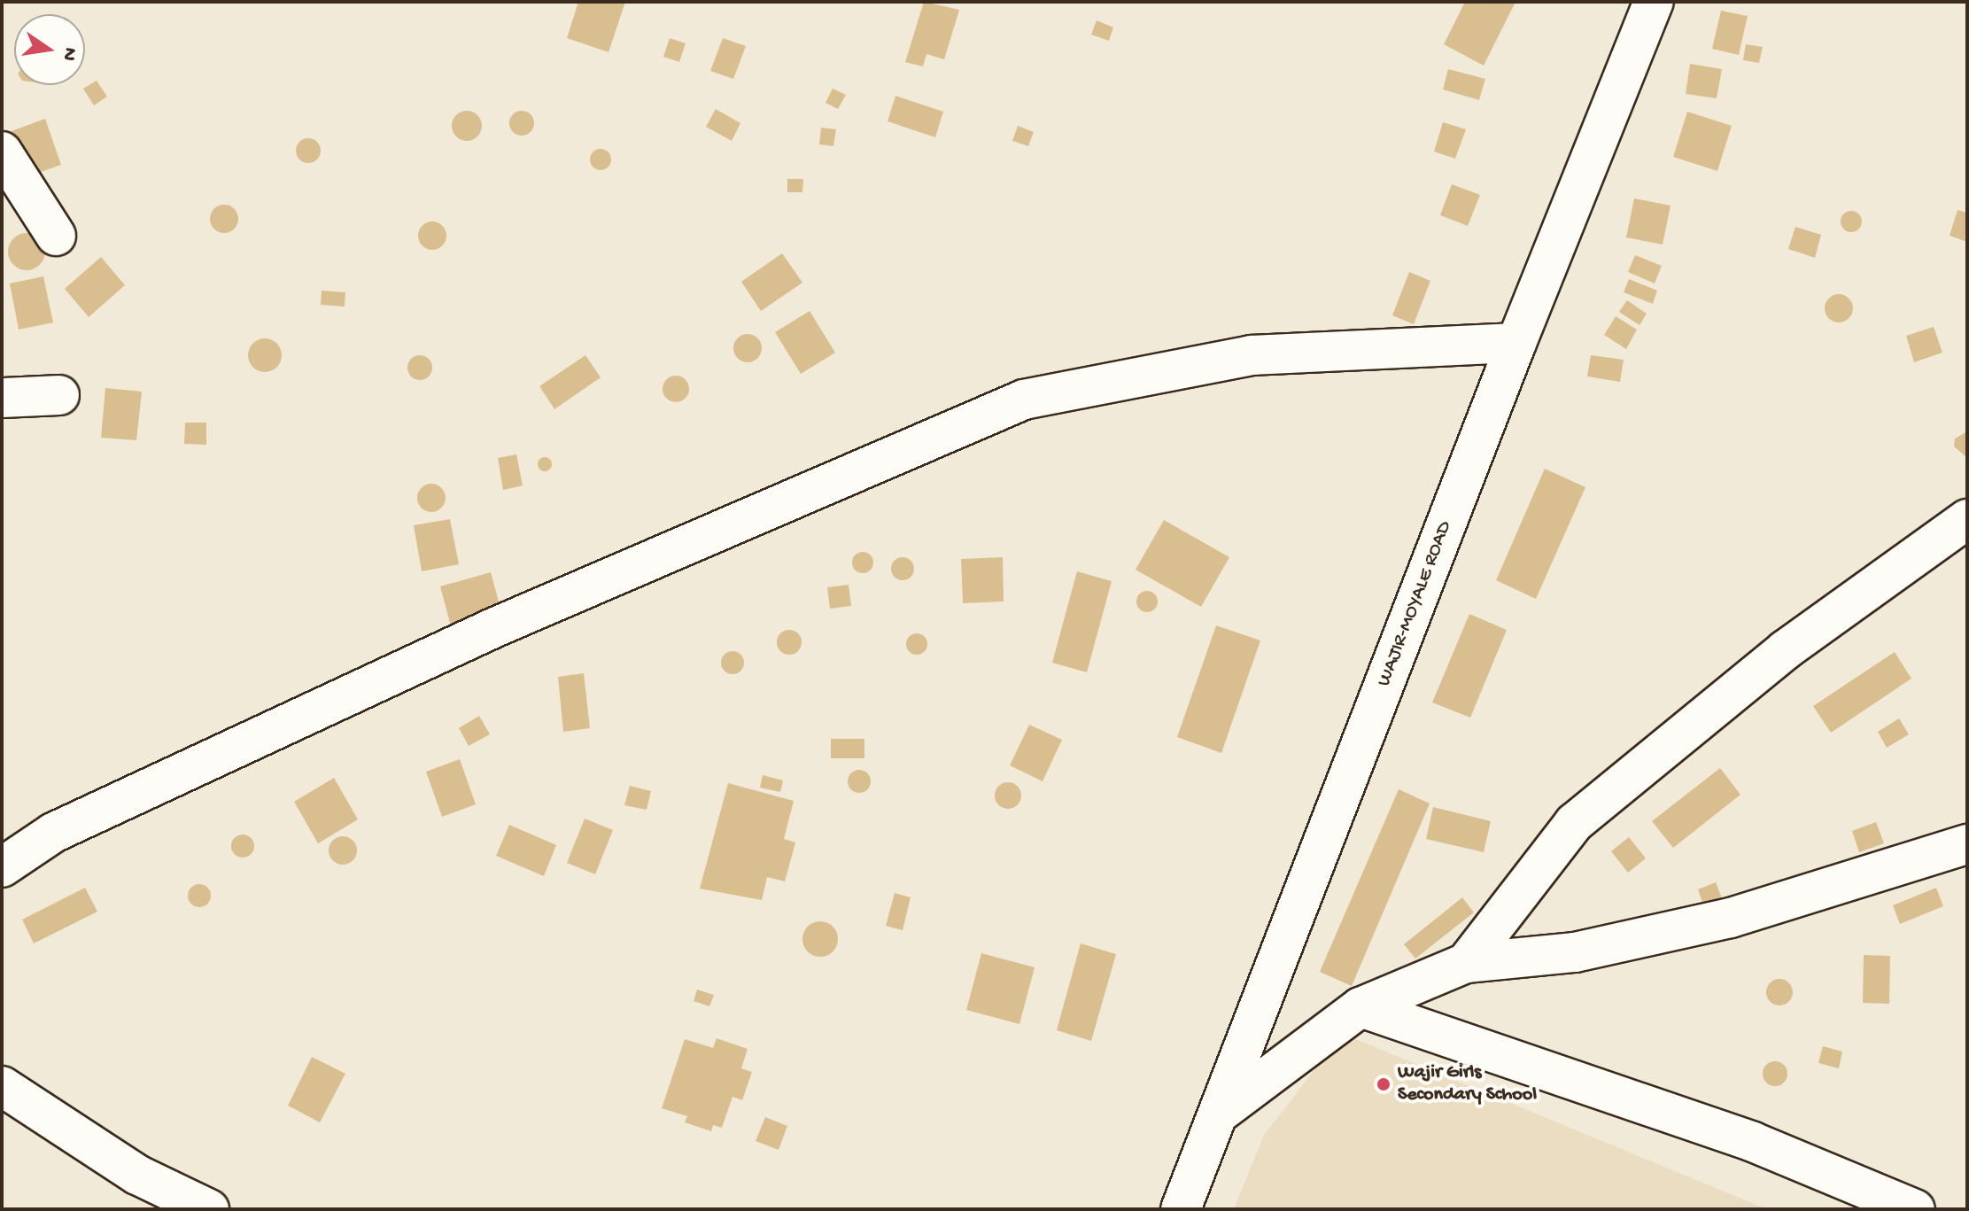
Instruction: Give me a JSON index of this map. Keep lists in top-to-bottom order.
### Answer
{
  "streets": {
    "street": ["WAJIR-MOYALE ROAD"]
  },
  "places": ["Wajir Girls Secondary School"],
  "north": "right"
}
